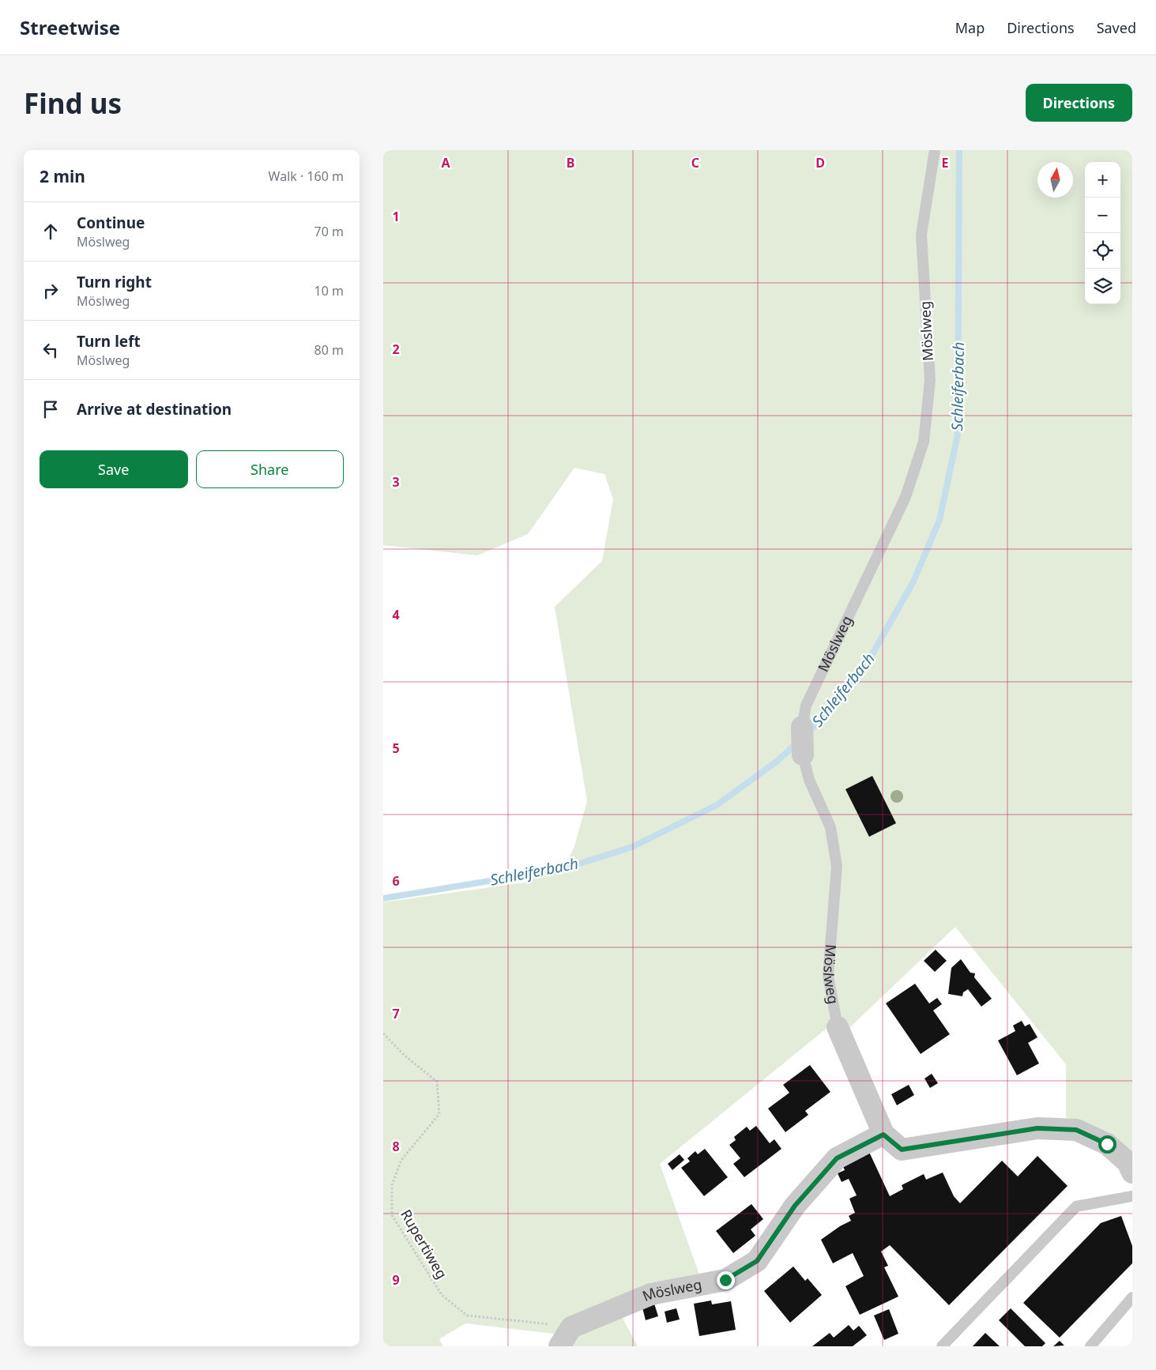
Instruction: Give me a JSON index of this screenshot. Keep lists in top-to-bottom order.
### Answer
{
  "streets": {
    "street": ["Möslweg"],
    "path": ["Rupertiweg"]
  },
  "crossings": [
    ["Möslweg", "Rupertiweg"]
  ],
  "water": ["Schleiferbach"],
  "north": "top",
  "page": {
    "header": "Streetwise",
    "nav": ["Map", "Directions", "Saved"],
    "buttons": [
      "Directions",
      ["Save", "Share"]
    ],
    "title": "Find us",
    "heading": ["2 min", "Walk · 160 m"],
    "map_buttons": ["+", "−"],
    "list": [
      ["Continue", "Möslweg", "70 m"],
      ["Turn right", "Möslweg", "10 m"],
      ["Turn left", "Möslweg", "80 m"],
      "Arrive at destination"
    ]
  },
  "grid": {
    "columns": [
      "A",
      "B",
      "C",
      "D",
      "E"
    ],
    "rows": [
      "1",
      "2",
      "3",
      "4",
      "5",
      "6",
      "7",
      "8",
      "9"
    ]
  }
}
